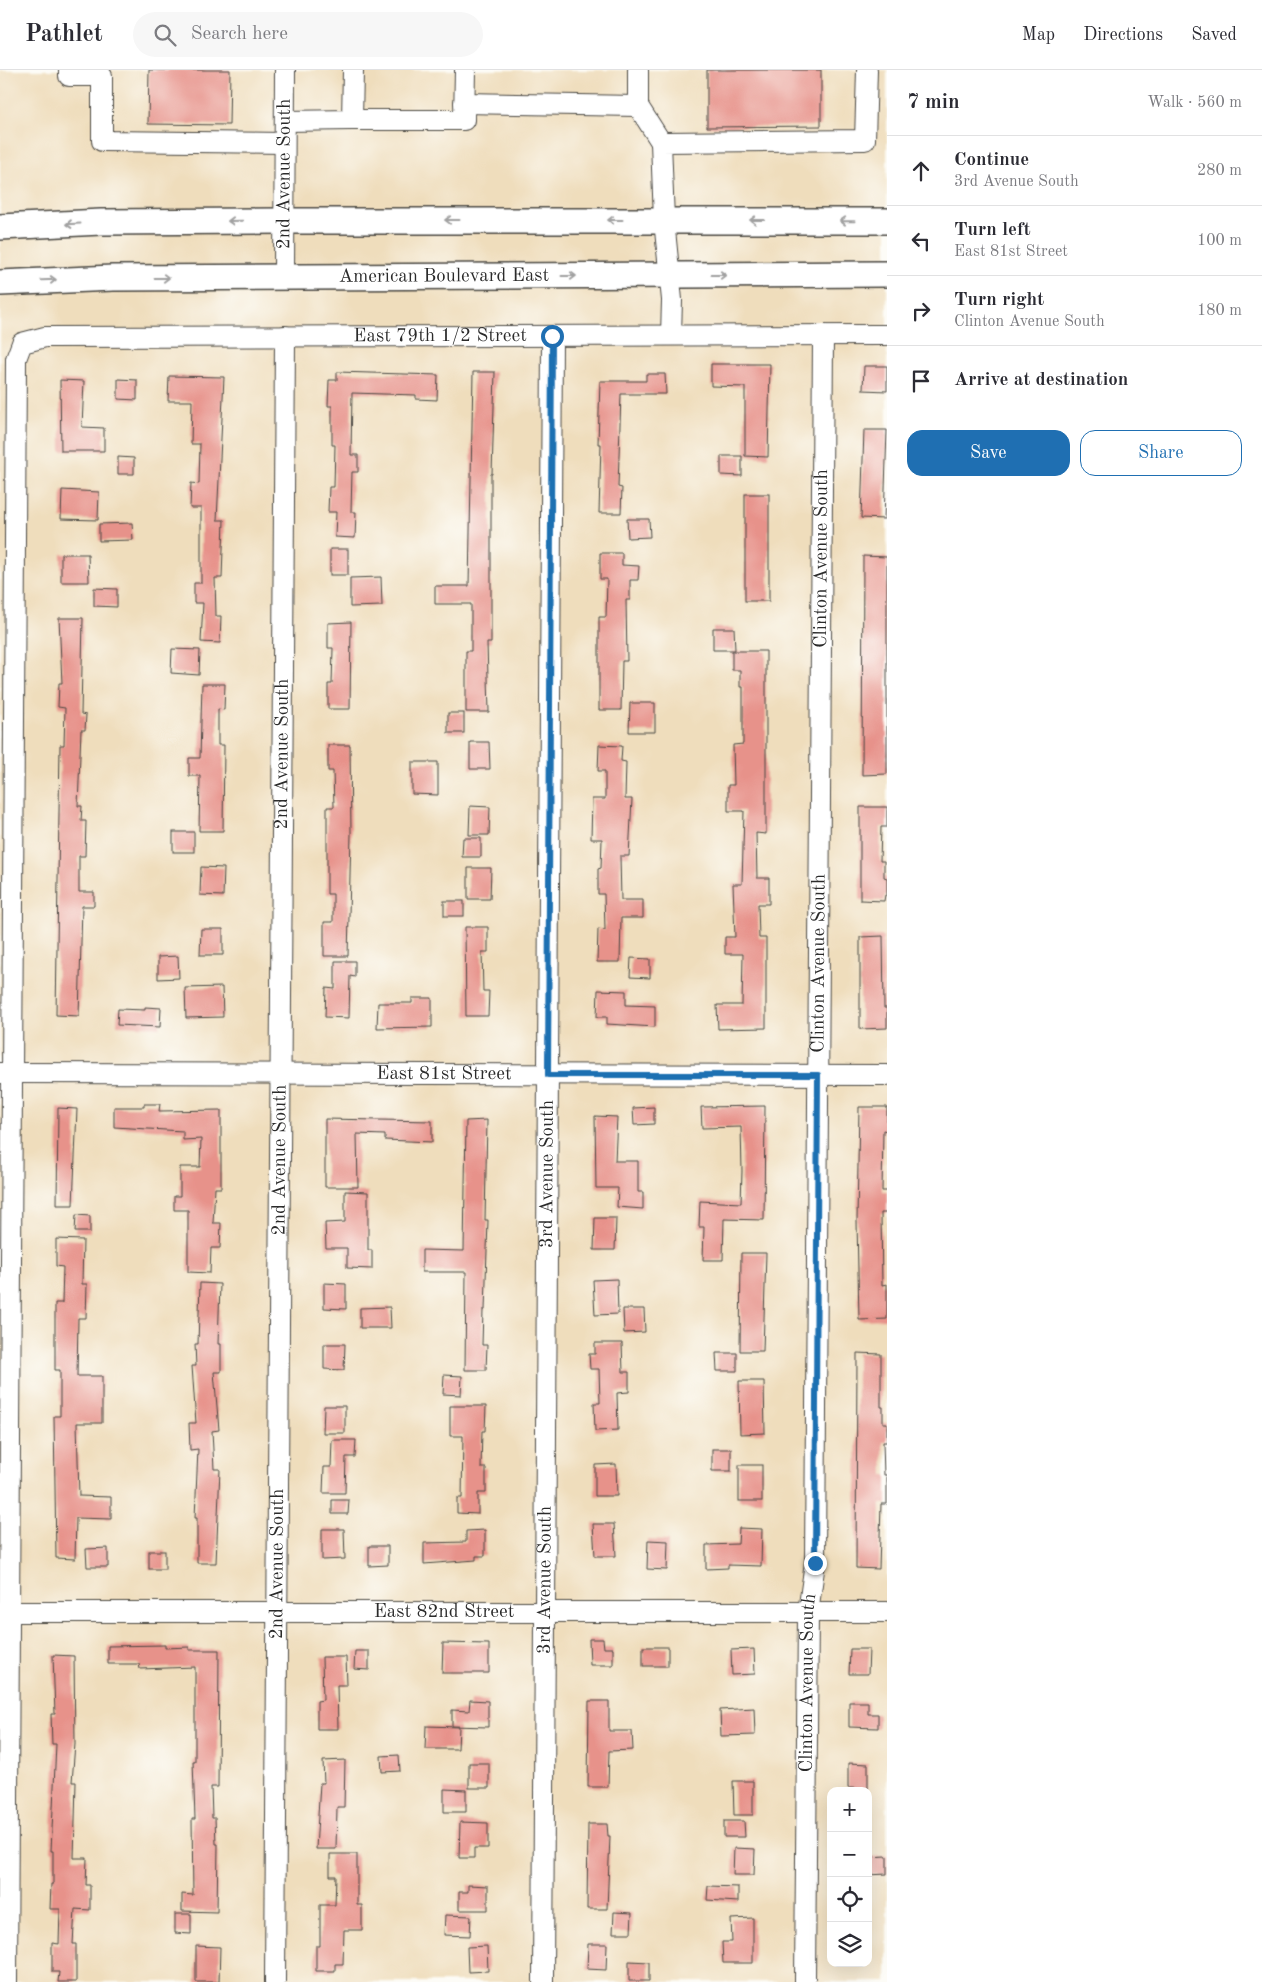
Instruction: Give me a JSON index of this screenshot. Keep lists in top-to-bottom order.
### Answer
{
  "streets": {
    "main road": ["American Boulevard East"],
    "street": [
      "2nd Avenue South",
      "East 79th 1/2 Street",
      "Clinton Avenue South",
      "East 81st Street",
      "3rd Avenue South",
      "East 82nd Street"
    ]
  },
  "crossings": [
    ["2nd Avenue South", "American Boulevard East"],
    ["2nd Avenue South", "East 79th 1/2 Street"],
    ["2nd Avenue South", "East 81st Street"],
    ["2nd Avenue South", "East 82nd Street"],
    ["East 79th 1/2 Street", "Clinton Avenue South"],
    ["East 79th 1/2 Street", "East 81st Street"],
    ["East 79th 1/2 Street", "3rd Avenue South"],
    ["Clinton Avenue South", "East 81st Street"],
    ["Clinton Avenue South", "East 82nd Street"],
    ["East 81st Street", "3rd Avenue South"],
    ["3rd Avenue South", "East 82nd Street"]
  ],
  "page": {
    "header": "Pathlet",
    "search": "Search here",
    "nav": ["Map", "Directions", "Saved"],
    "heading": ["7 min", "Walk · 560 m"],
    "list": [
      ["Continue", "3rd Avenue South", "280 m"],
      ["Turn left", "East 81st Street", "100 m"],
      ["Turn right", "Clinton Avenue South", "180 m"],
      "Arrive at destination"
    ],
    "buttons": ["Save", "Share"],
    "map_buttons": ["+", "−"]
  }
}
